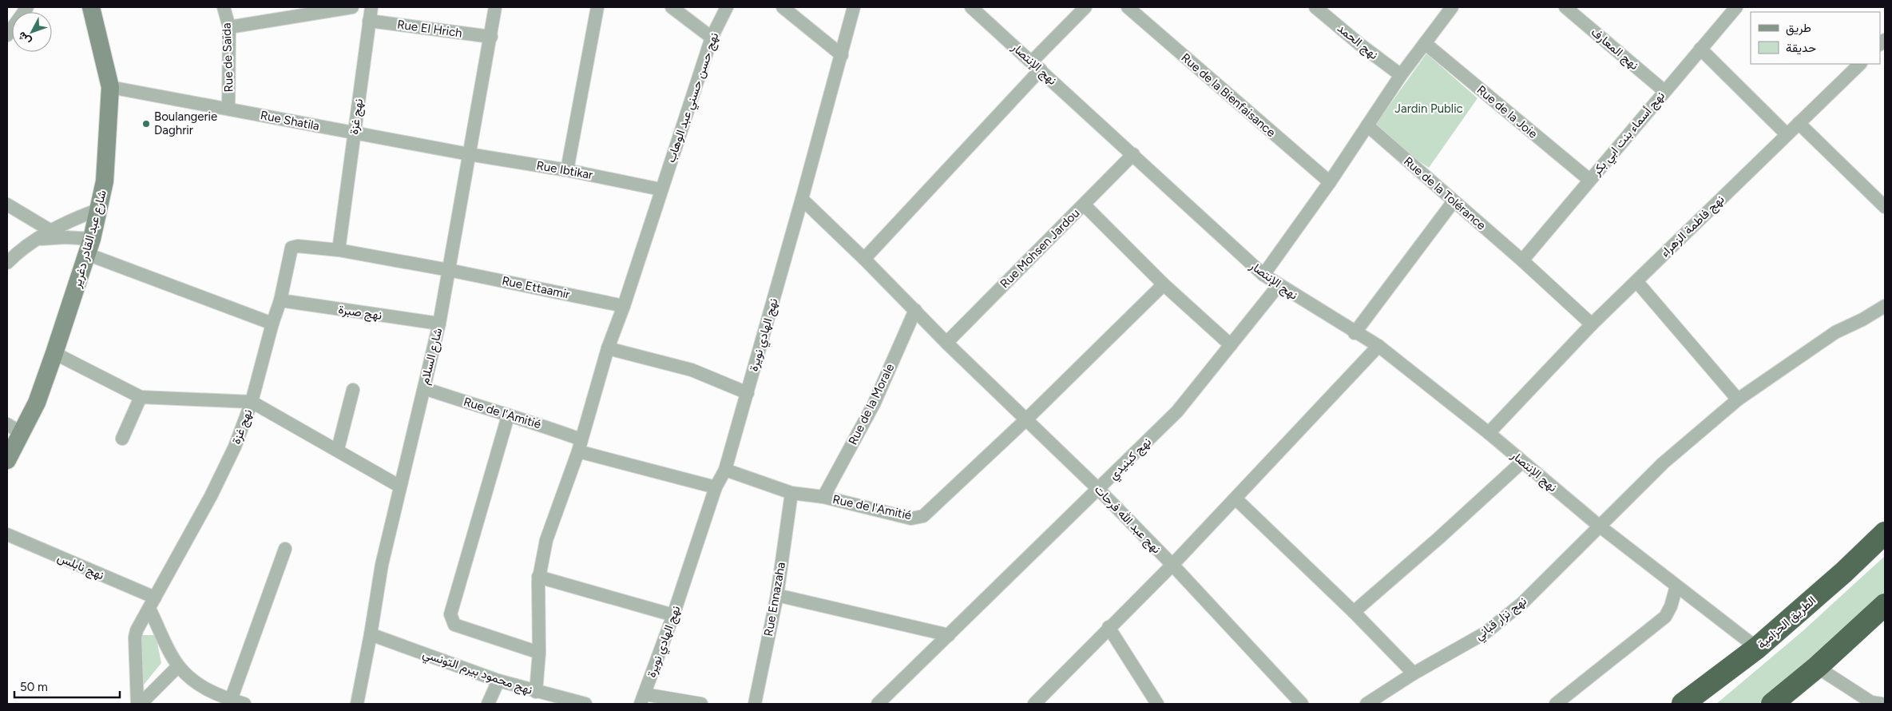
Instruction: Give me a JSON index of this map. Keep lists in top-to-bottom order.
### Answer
{
  "streets": {
    "highway": ["الطريق الحزامية"],
    "main road": ["شارع عبد القادر دغرير"],
    "street": [
      "Rue El Hrich",
      "نهج الحمد",
      "نهج المعارف",
      "Rue de Saïda",
      "نهج الإنتصار",
      "Rue de la Bienfaisance",
      "نهج حسن حسني عبد الوهاب",
      "Rue de la Joie",
      "نهج غزة",
      "Rue Shatila",
      "نهج أسماء بنت ابي بكر",
      "Rue Ibtikar",
      "Rue de la Tolérance",
      "نهج فاطمة الزهراء",
      "Rue Mohsen Jardou",
      "Rue Ettaamir",
      "نهج صبرة",
      "نهج الهادي نويرة",
      "شارع السلام",
      "Rue de la Morale",
      "Rue de l'Amitié",
      "نهج كينيدي",
      "نهج عبد الله فرحات",
      "نهج نابلس",
      "Rue Ennazaha",
      "نهج نزار قباني",
      "نهج محمود بيرم التونسي"
    ]
  },
  "crossings": [
    ["Rue El Hrich", "نهج غزة"],
    ["Rue El Hrich", "شارع السلام"],
    ["نهج المعارف", "نهج أسماء بنت ابي بكر"],
    ["Rue de Saïda", "Rue Shatila"],
    ["نهج الإنتصار", "نهج فاطمة الزهراء"],
    ["نهج الإنتصار", "Rue Mohsen Jardou"],
    ["نهج الإنتصار", "نهج كينيدي"],
    ["نهج الإنتصار", "نهج نزار قباني"],
    ["نهج الإنتصار", "الطريق الحزامية"],
    ["نهج حسن حسني عبد الوهاب", "Rue Ibtikar"],
    ["نهج حسن حسني عبد الوهاب", "Rue Ettaamir"],
    ["نهج حسن حسني عبد الوهاب", "Rue de l'Amitié"],
    ["نهج حسن حسني عبد الوهاب", "نهج محمود بيرم التونسي"],
    ["Rue de la Joie", "نهج أسماء بنت ابي بكر"],
    ["نهج غزة", "Rue Shatila"],
    ["نهج غزة", "Rue Ettaamir"],
    ["نهج غزة", "نهج صبرة"],
    ["نهج غزة", "نهج نابلس"],
    ["Rue Shatila", "Rue Ibtikar"],
    ["Rue Shatila", "شارع عبد القادر دغرير"],
    ["Rue Shatila", "شارع السلام"],
    ["نهج أسماء بنت ابي بكر", "Rue de la Tolérance"],
    ["Rue Ibtikar", "شارع السلام"],
    ["Rue Mohsen Jardou", "نهج عبد الله فرحات"],
    ["Rue Ettaamir", "شارع السلام"],
    ["نهج صبرة", "شارع السلام"],
    ["نهج الهادي نويرة", "Rue de l'Amitié"],
    ["نهج الهادي نويرة", "نهج عبد الله فرحات"],
    ["شارع السلام", "Rue de l'Amitié"],
    ["شارع السلام", "نهج محمود بيرم التونسي"],
    ["Rue de la Morale", "Rue de l'Amitié"],
    ["Rue de la Morale", "نهج عبد الله فرحات"],
    ["Rue de l'Amitié", "نهج عبد الله فرحات"],
    ["Rue de l'Amitié", "Rue Ennazaha"],
    ["نهج كينيدي", "نهج عبد الله فرحات"]
  ],
  "parks": ["Jardin Public"],
  "places": ["Boulangerie Daghrir"],
  "legend": ["طريق", "حديقة"],
  "scale_bar": "50 m",
  "north": "bottom left"
}
